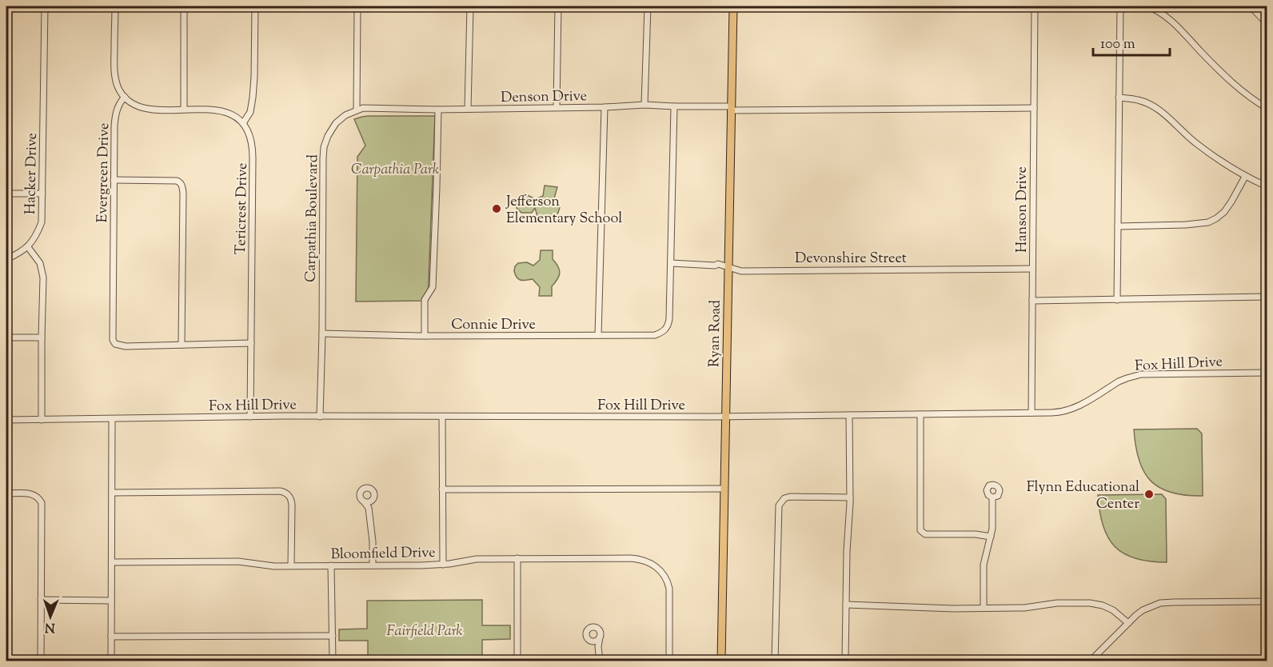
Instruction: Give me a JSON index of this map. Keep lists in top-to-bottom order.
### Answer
{
  "streets": {
    "main road": ["Ryan Road"],
    "street": [
      "Denson Drive",
      "Evergreen Drive",
      "Hacker Drive",
      "Tericrest Drive",
      "Hanson Drive",
      "Carpathia Boulevard",
      "Devonshire Street",
      "Connie Drive",
      "Fox Hill Drive",
      "Bloomfield Drive"
    ]
  },
  "crossings": [
    ["Denson Drive", "Hanson Drive"],
    ["Denson Drive", "Carpathia Boulevard"],
    ["Denson Drive", "Ryan Road"],
    ["Tericrest Drive", "Fox Hill Drive"],
    ["Hanson Drive", "Devonshire Street"],
    ["Hanson Drive", "Fox Hill Drive"],
    ["Carpathia Boulevard", "Connie Drive"],
    ["Carpathia Boulevard", "Fox Hill Drive"],
    ["Devonshire Street", "Connie Drive"],
    ["Devonshire Street", "Ryan Road"],
    ["Ryan Road", "Fox Hill Drive"]
  ],
  "parks": ["Carpathia Park", "Fairfield Park"],
  "places": ["Jefferson Elementary School", "Flynn Educational Center"],
  "scale_bar": "100 m",
  "north": "bottom"
}
